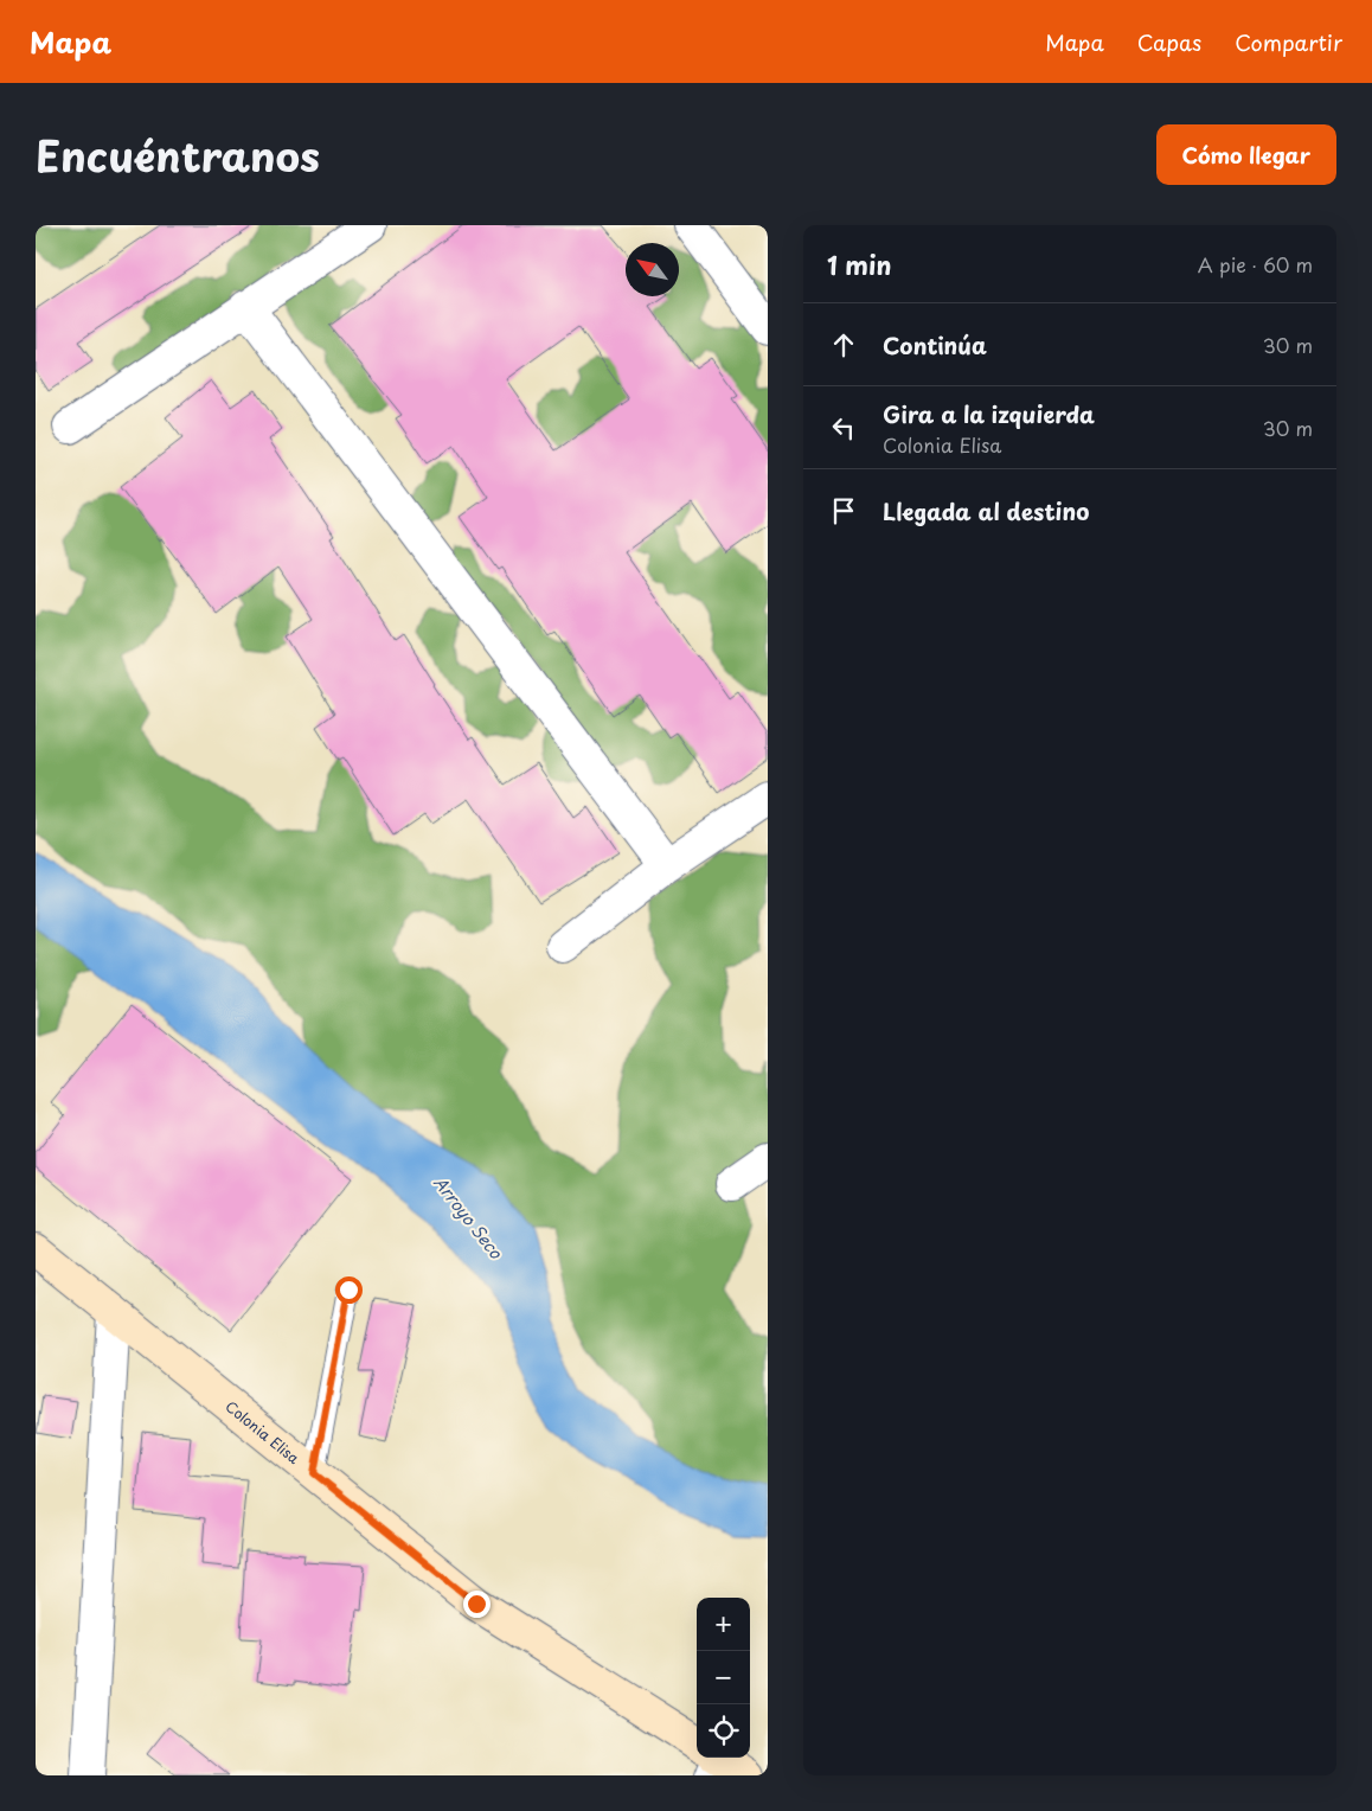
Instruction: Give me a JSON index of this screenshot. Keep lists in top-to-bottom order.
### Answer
{
  "streets": {
    "street": ["Colonia Elisa"]
  },
  "water": ["Arroyo Seco"],
  "north": "top left",
  "page": {
    "header": "Mapa",
    "nav": ["Mapa", "Capas", "Compartir"],
    "title": "Encuéntranos",
    "buttons": "Cómo llegar",
    "heading": ["1 min", "A pie · 60 m"],
    "list": [
      ["Continúa", "30 m"],
      ["Gira a la izquierda", "Colonia Elisa", "30 m"],
      "Llegada al destino"
    ],
    "map_buttons": ["+", "−"]
  }
}
